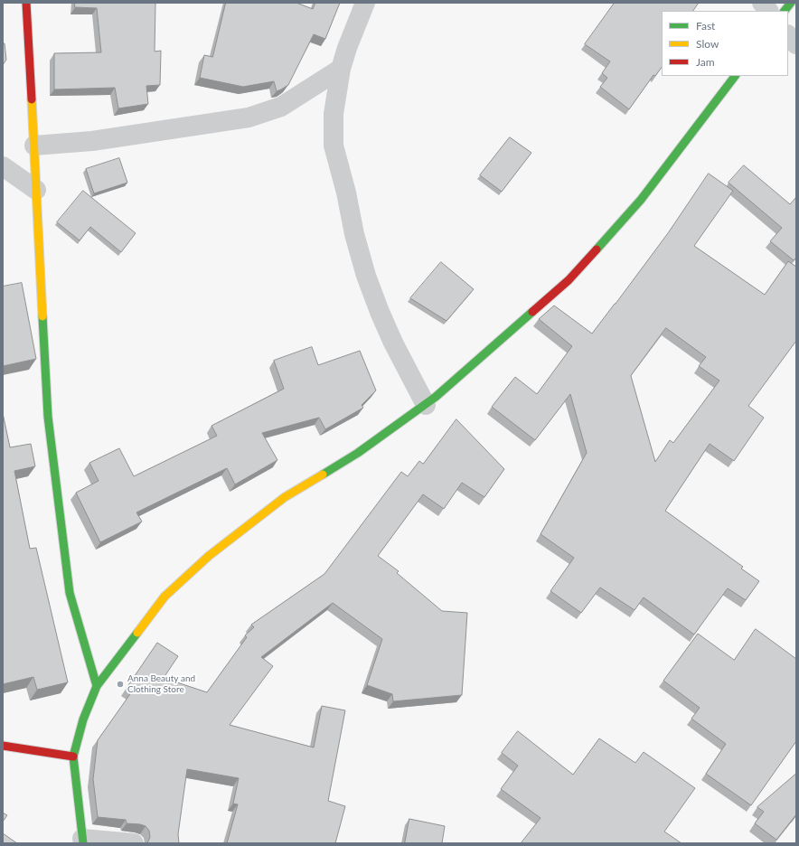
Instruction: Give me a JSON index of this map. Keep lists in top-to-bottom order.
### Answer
{
  "places": ["Anna Beauty and Clothing Store"],
  "legend": ["Fast", "Slow", "Jam"]
}
